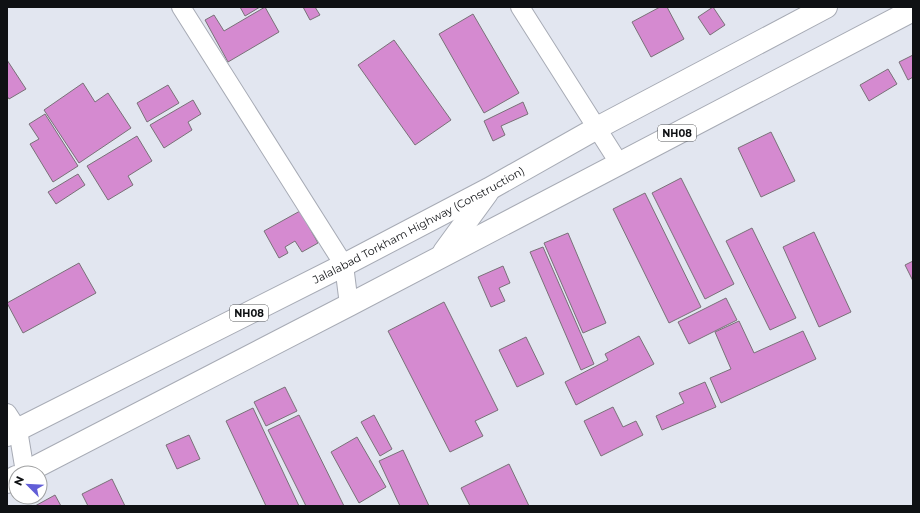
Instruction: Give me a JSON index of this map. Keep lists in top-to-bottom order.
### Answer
{
  "streets": {
    "highway": ["NH08", "Jalalabad Torkham Highway (Construction)"]
  },
  "crossings": [
    ["NH08", "Jalalabad Torkham Highway (Construction)"]
  ],
  "north": "top left"
}
